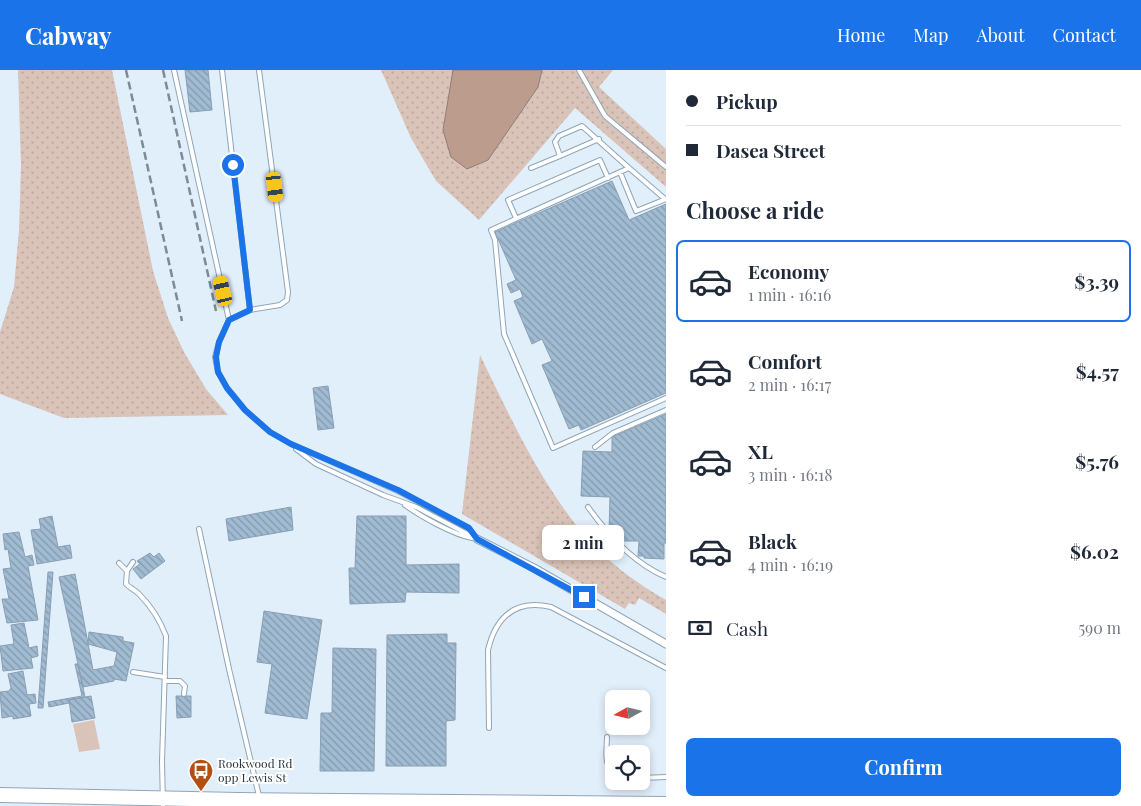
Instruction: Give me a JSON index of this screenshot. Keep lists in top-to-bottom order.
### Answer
{
  "places": {
    "bus stop": ["Rookwood Rd opp Lewis St"]
  },
  "north": "left",
  "page": {
    "header": "Cabway",
    "nav": [
      "Home",
      "Map",
      "About",
      "Contact"
    ],
    "banner": ["Pickup", "Dasea Street"],
    "heading": "Choose a ride",
    "list": [
      {
        "name": "Economy",
        "note": "1 min · 16:16",
        "value": "$3.39"
      },
      {
        "name": "Comfort",
        "note": "2 min · 16:17",
        "value": "$4.57"
      },
      {
        "name": "XL",
        "note": "3 min · 16:18",
        "value": "$5.76"
      },
      {
        "name": "Black",
        "note": "4 min · 16:19",
        "value": "$6.02"
      }
    ],
    "bubble": "2 min",
    "pay": ["Cash", "590 m"],
    "buttons": "Confirm"
  }
}
